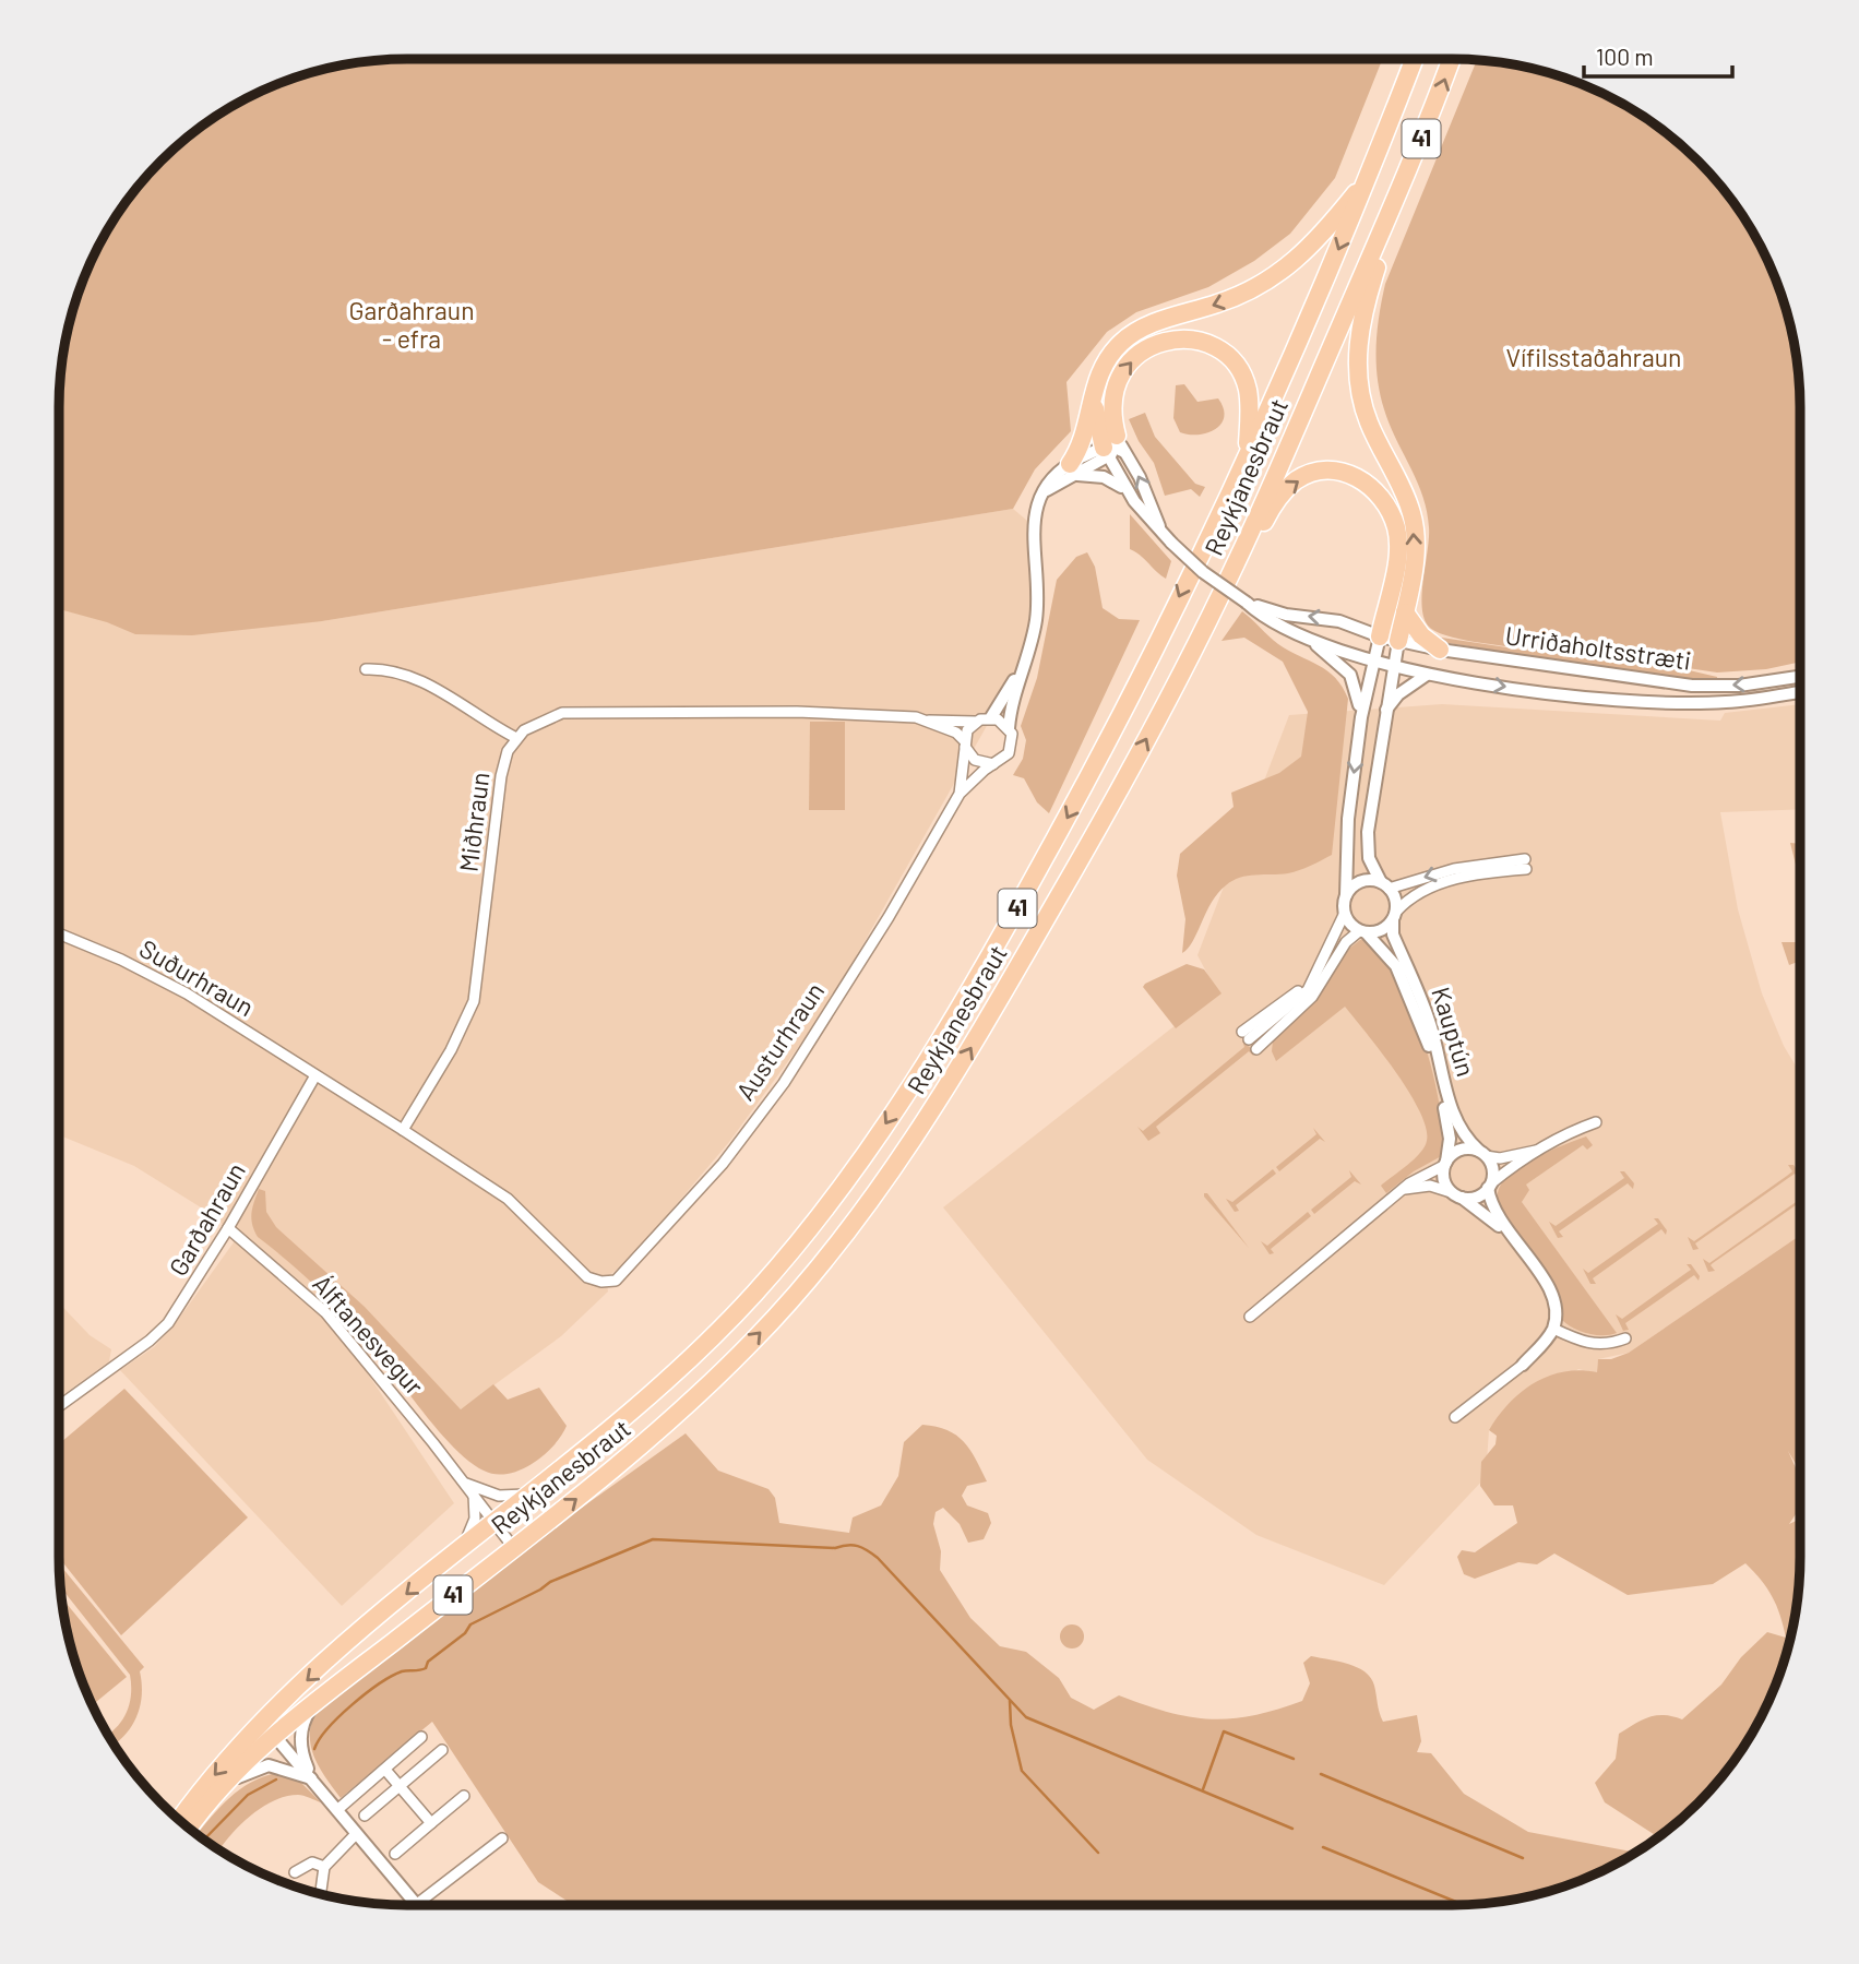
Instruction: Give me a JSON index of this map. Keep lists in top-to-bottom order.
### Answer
{
  "streets": {
    "highway": ["41", "Reykjanesbraut"],
    "street": [
      "Urriðaholtsstræti",
      "Miðhraun",
      "Suðurhraun",
      "Kauptún",
      "Austurhraun",
      "Garðahraun",
      "Álftanesvegur"
    ]
  },
  "crossings": [
    ["41", "Reykjanesbraut"],
    ["Reykjanesbraut", "Álftanesvegur"],
    ["Urriðaholtsstræti", "Kauptún"],
    ["Miðhraun", "Austurhraun"],
    ["Suðurhraun", "Garðahraun"],
    ["Garðahraun", "Álftanesvegur"]
  ],
  "parks": ["Garðahraun - efra", "Vífilsstaðahraun"],
  "scale_bar": "100 m"
}
